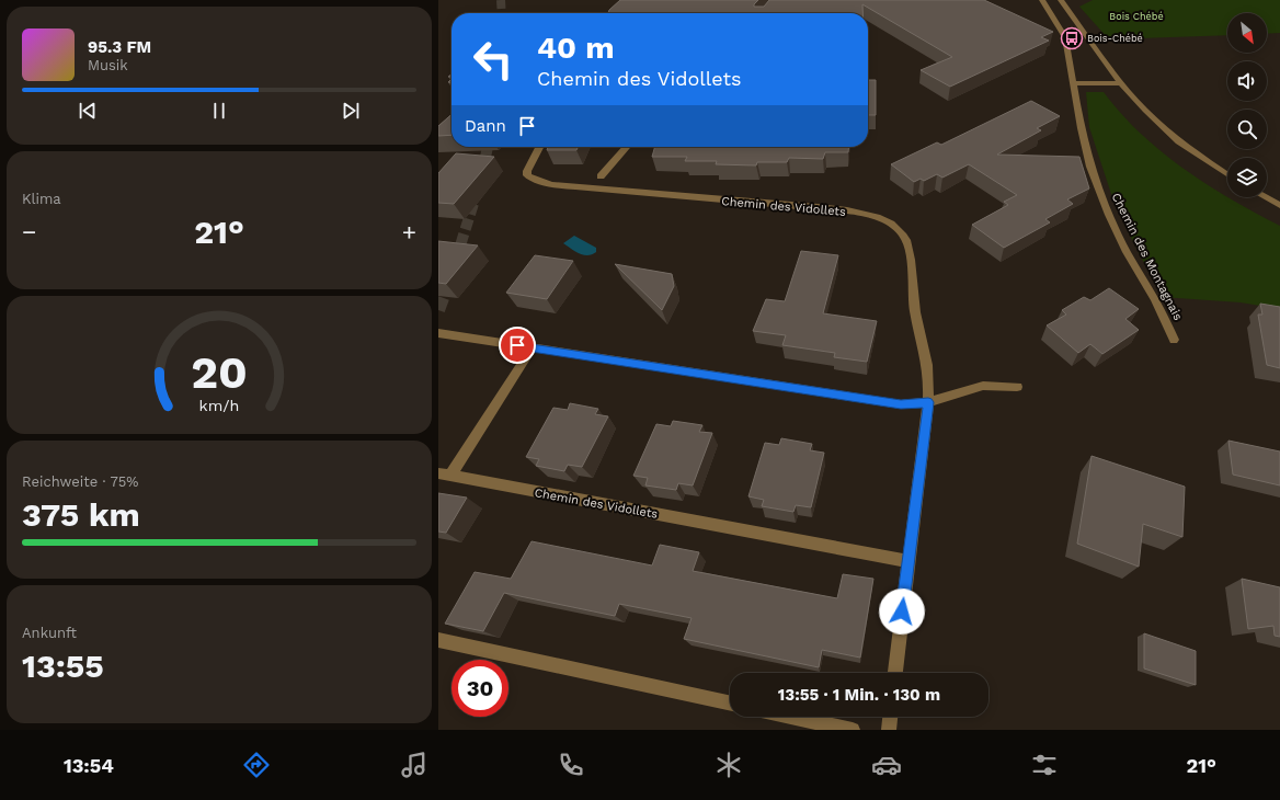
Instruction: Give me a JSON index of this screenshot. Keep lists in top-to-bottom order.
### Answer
{
  "streets": {
    "street": ["Chemin des Vidollets", "Chemin des Montagnais"]
  },
  "parks": ["Bois Chébé"],
  "places": {
    "bus stop": ["Bois-Chébé"]
  },
  "north": "bottom right",
  "page": {
    "turn": ["40 m", "Chemin des Vidollets"],
    "song": ["95.3 FM", "Musik"],
    "then": "Dann",
    "tile": [
      "Klima",
      ["Reichweite · 75%", "375 km"],
      ["Ankunft", "13:55"]
    ],
    "heat": ["−", "21°", "+"],
    "limit": "30",
    "trip": "13:55 · 1 Min. · 130 m",
    "tabs": ["13:54", "21°"],
    "gauge": ["20", "km/h"]
  }
}
